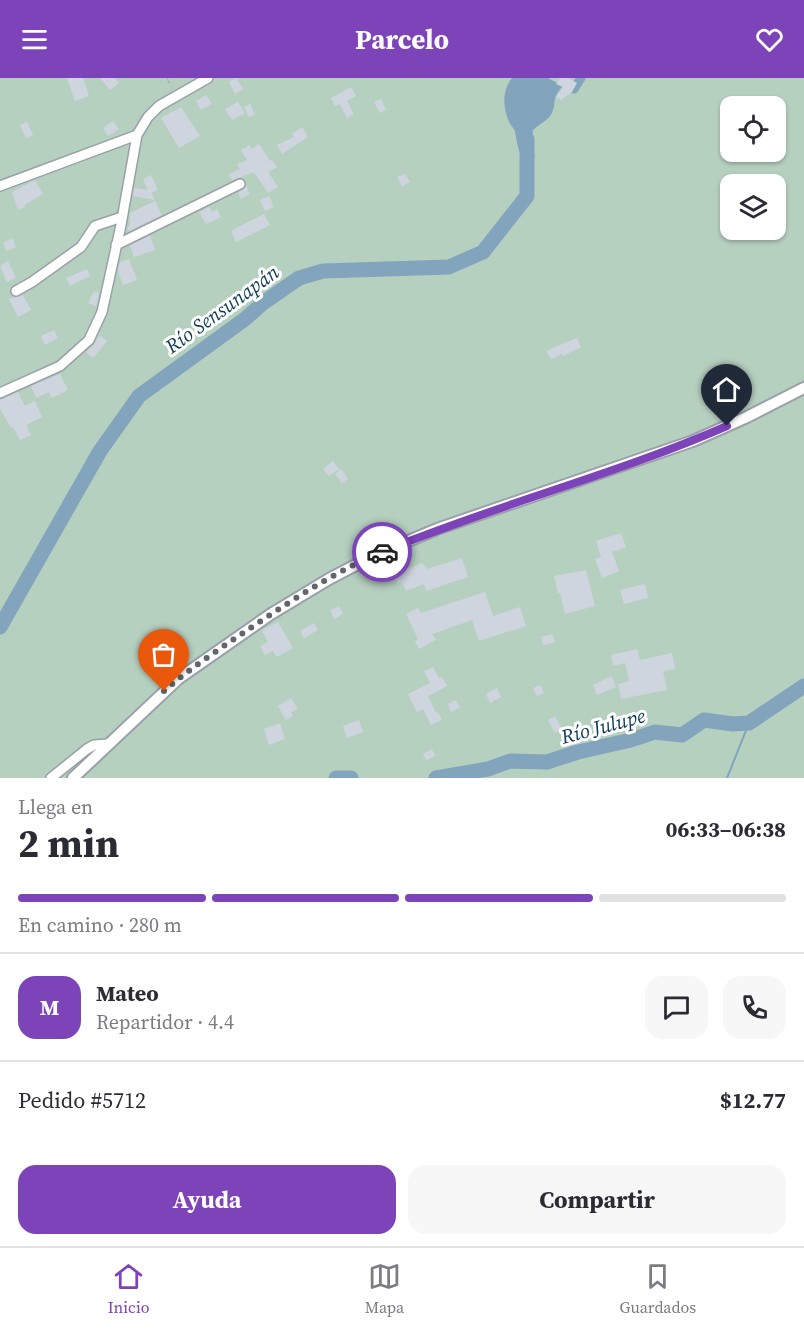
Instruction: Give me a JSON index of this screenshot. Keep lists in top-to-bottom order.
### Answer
{
  "water": ["Río Sensunapán", "Río Julupe"],
  "page": {
    "header": "Parcelo",
    "heading": ["2 min", "Llega en", "06:33–06:38"],
    "panel": [
      "Mateo",
      "Repartidor · 4.4",
      "Pedido #5712",
      "$12.77"
    ],
    "bar": "En camino · 280 m",
    "round": "M",
    "buttons": ["Ayuda", "Compartir"],
    "tabs": ["Inicio", "Mapa", "Guardados"]
  }
}
